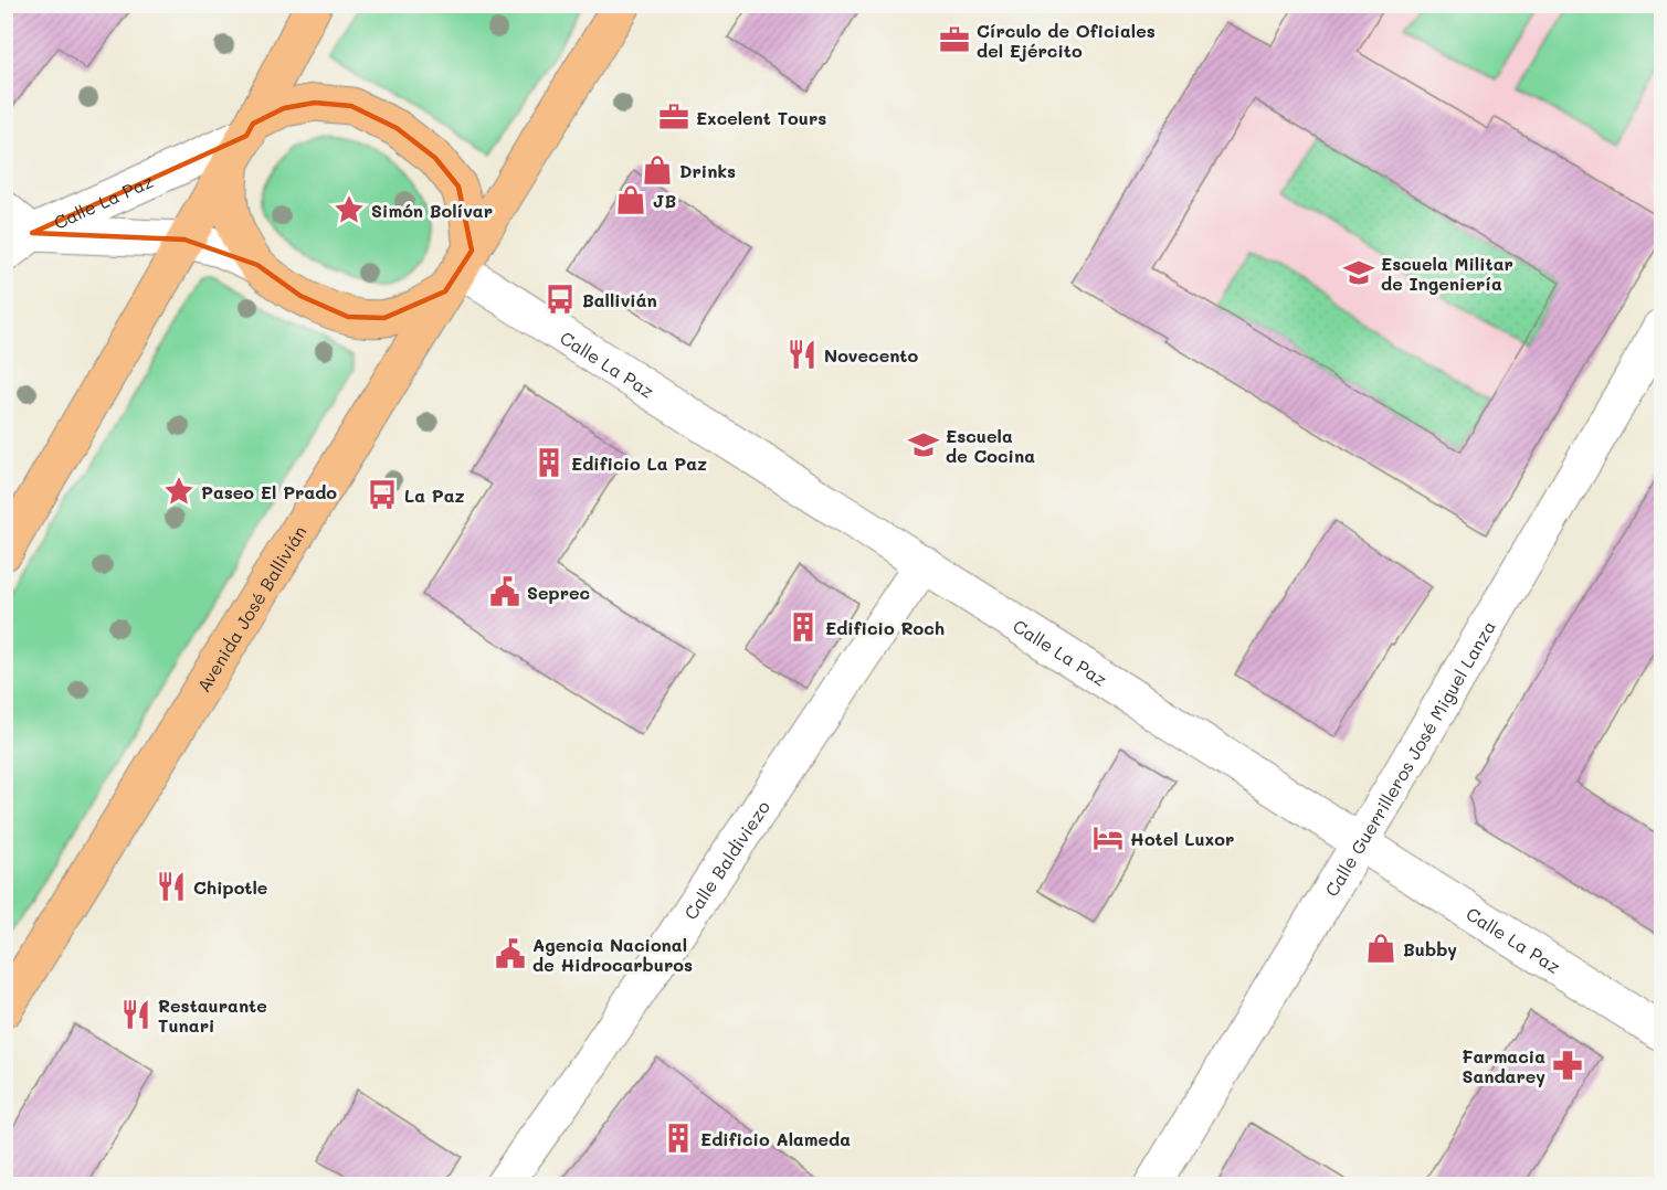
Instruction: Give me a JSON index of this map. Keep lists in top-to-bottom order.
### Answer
{
  "streets": {
    "main road": ["Calle La Paz", "Avenida José Ballivián"],
    "street": ["Calle Guerrilleros José Miguel Lanza", "Calle Baldiviezo"]
  },
  "crossings": [
    ["Calle La Paz", "Avenida José Ballivián"],
    ["Calle La Paz", "Calle Guerrilleros José Miguel Lanza"],
    ["Calle La Paz", "Calle Baldiviezo"]
  ],
  "places": {
    "office": ["Círculo de Oficiales del Ejército", "Excelent Tours"],
    "shop": ["Drinks", "JB", "Bubby"],
    "place": ["Simón Bolívar", "Paseo El Prado"],
    "school or university": ["Escuela Militar de Ingeniería", "Escuela de Cocina"],
    "bus stop": ["Ballivián", "La Paz"],
    "restaurant": ["Novecento", "Chipotle", "Restaurante Tunari"],
    "building": ["Edificio La Paz", "Edificio Roch", "Edificio Alameda"],
    "public building": ["Seprec", "Agencia Nacional de Hidrocarburos"],
    "hotel": ["Hotel Luxor"],
    "pharmacy": ["Farmacia Sandarey"]
  }
}
